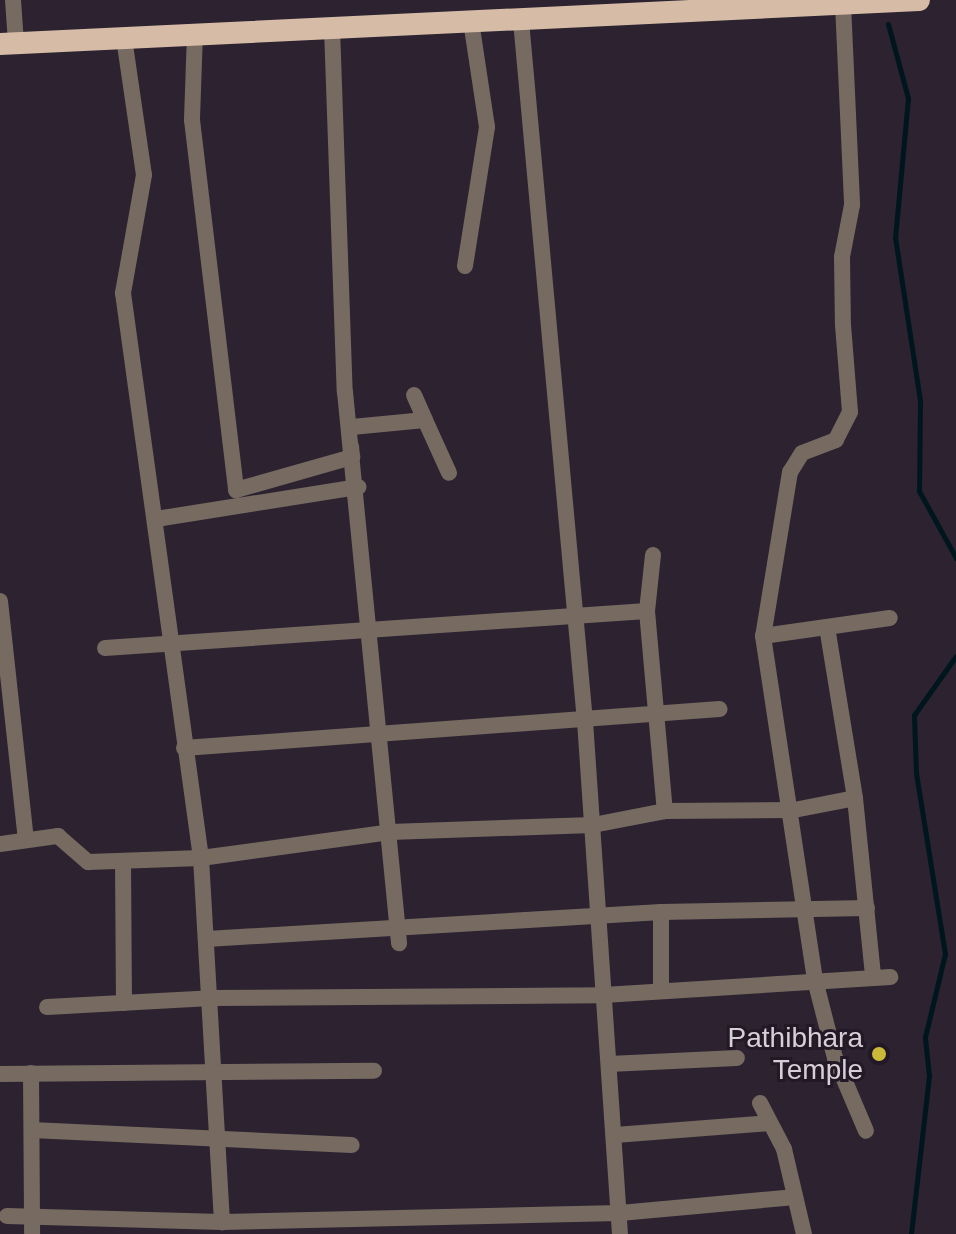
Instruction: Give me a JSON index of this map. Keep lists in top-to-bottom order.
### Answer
{
  "places": ["Pathibhara Temple"]
}
